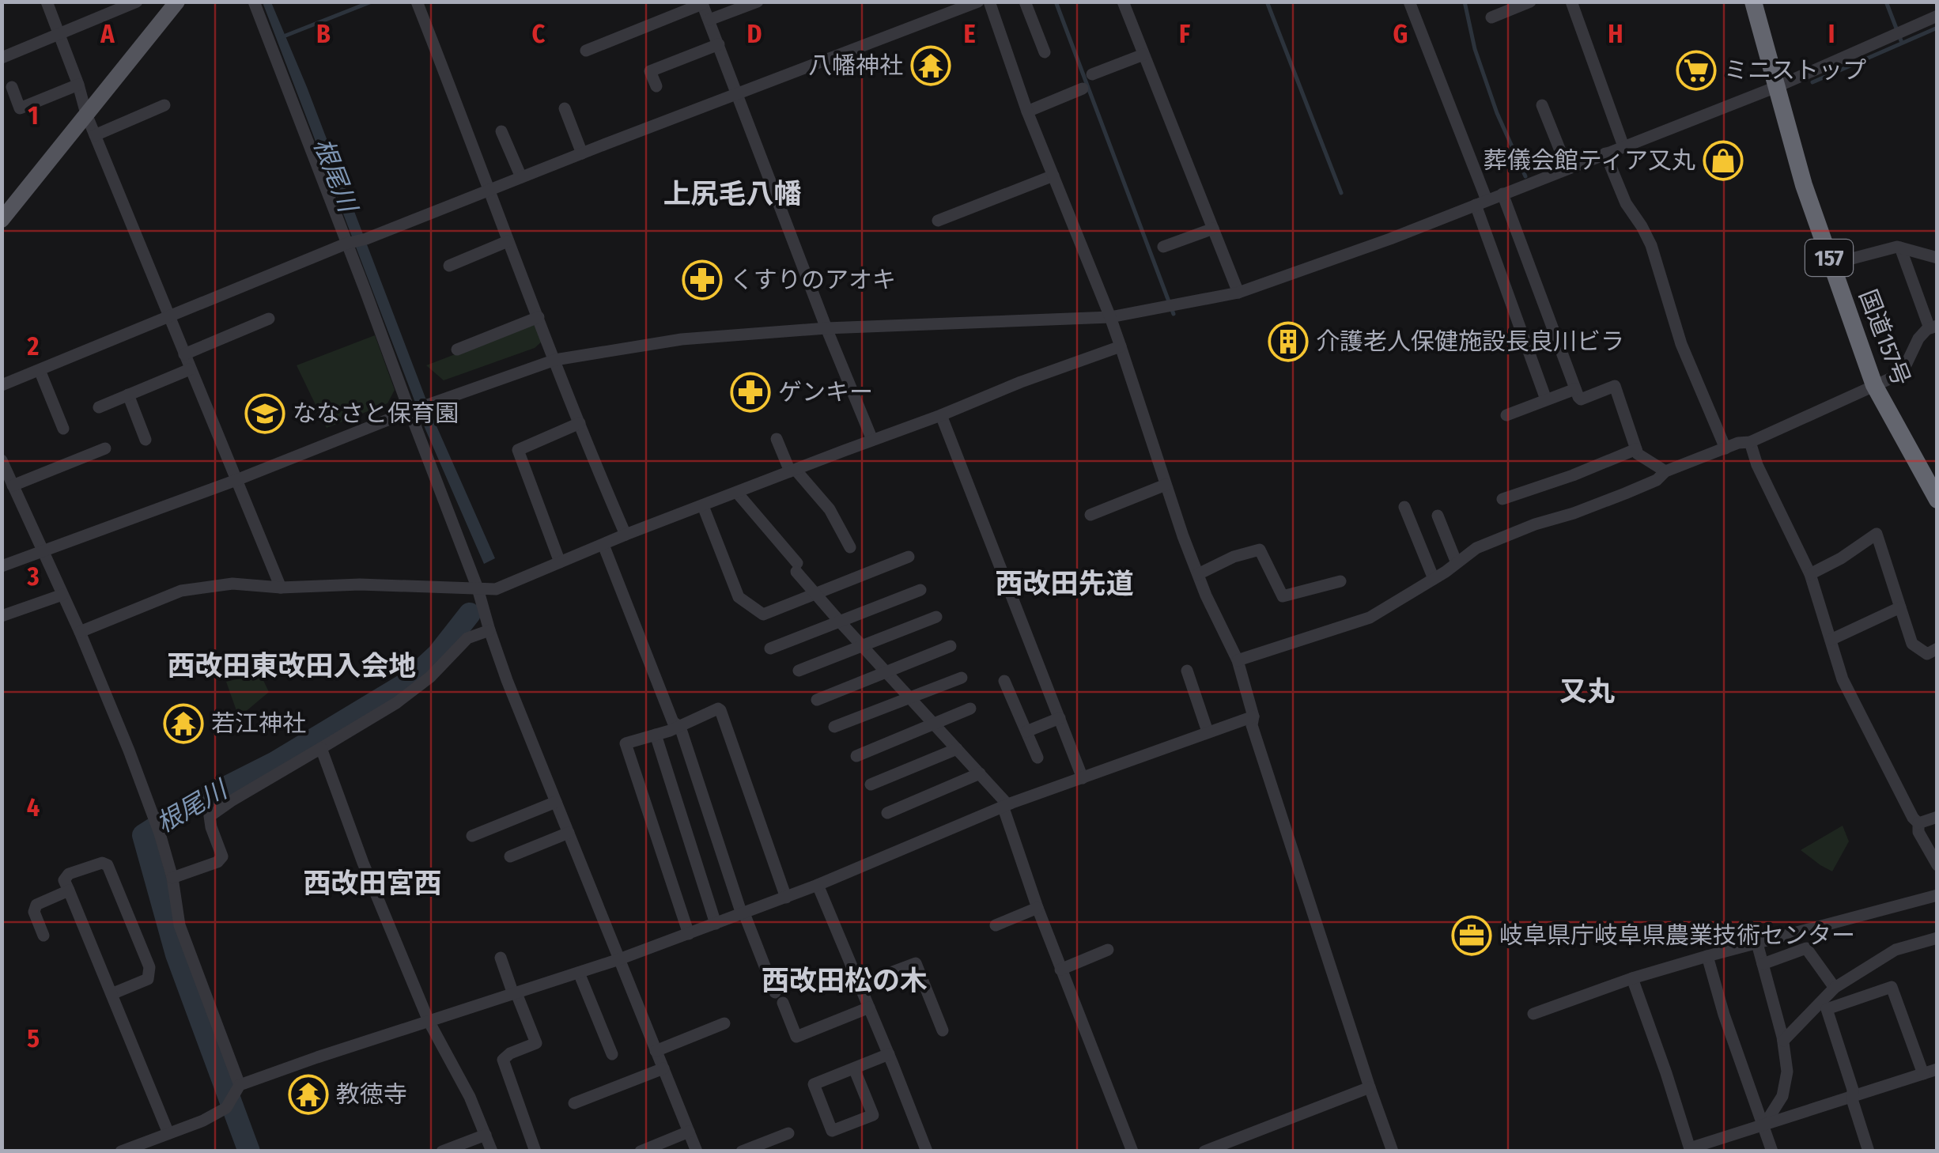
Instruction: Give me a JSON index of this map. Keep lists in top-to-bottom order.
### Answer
{
  "streets": {
    "highway": ["157", "国道157号"]
  },
  "districts": [
    "上尻毛八幡",
    "西改田先道",
    "西改田東改田入会地",
    "又丸",
    "西改田宮西",
    "西改田松の木"
  ],
  "water": ["根尾川"],
  "places": {
    "temple": ["八幡神社", "若江神社", "教徳寺"],
    "supermarket": ["ミニストップ"],
    "shop": ["葬儀会館ティア又丸"],
    "pharmacy": ["くすりのアオキ", "ゲンキー"],
    "building": ["介護老人保健施設長良川ビラ"],
    "school or university": ["ななさと保育園"],
    "office": ["岐阜県庁岐阜県農業技術センター"]
  },
  "grid": {
    "columns": [
      "A",
      "B",
      "C",
      "D",
      "E",
      "F",
      "G",
      "H",
      "I"
    ],
    "rows": [
      "1",
      "2",
      "3",
      "4",
      "5"
    ]
  }
}
